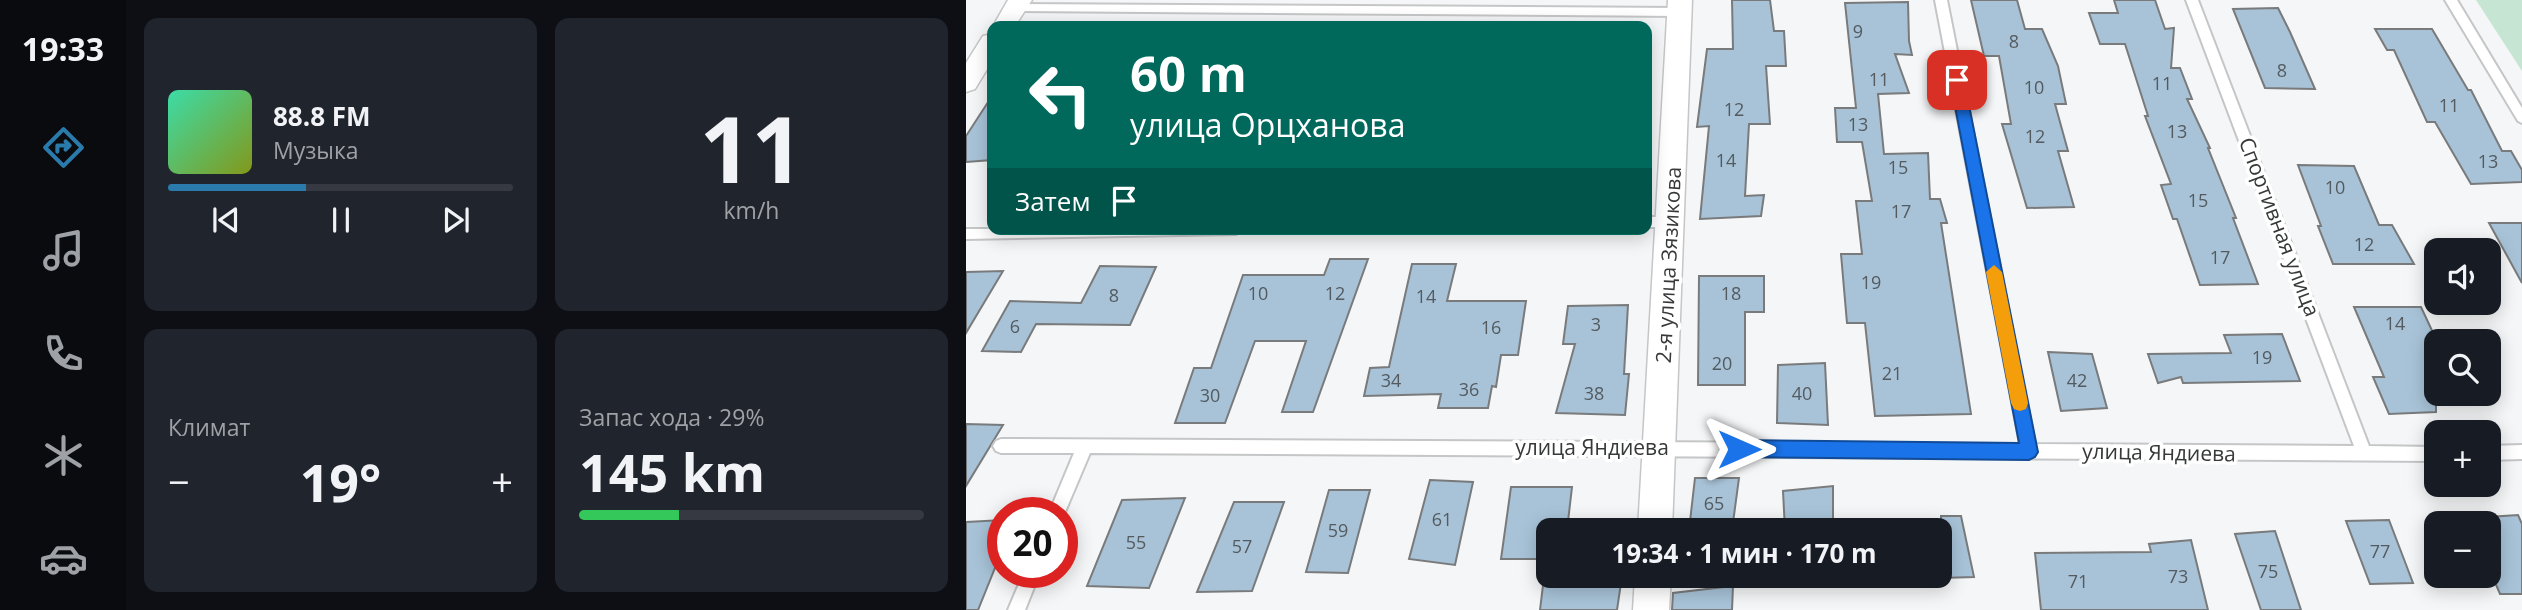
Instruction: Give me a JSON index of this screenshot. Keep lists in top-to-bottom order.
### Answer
{
  "streets": {
    "street": ["2-я улица Зязикова"],
    "lane": ["Спортивная улица", "улица Яндиева"]
  },
  "crossings": [
    ["Спортивная улица", "улица Яндиева"],
    ["2-я улица Зязикова", "улица Яндиева"]
  ],
  "house_numbers": [
    "9",
    "8",
    "8",
    "11",
    "11",
    "10",
    "11",
    "12",
    "13",
    "13",
    "12",
    "14",
    "13",
    "15",
    "10",
    "15",
    "17",
    "12",
    "17",
    "19",
    "10",
    "12",
    "18",
    "8",
    "14",
    "14",
    "3",
    "6",
    "16",
    "19",
    "20",
    "21",
    "34",
    "42",
    "36",
    "38",
    "40",
    "30",
    "65",
    "61",
    "59",
    "55",
    "57",
    "77",
    "75",
    "73",
    "71"
  ],
  "page": {
    "tabs": "19:33",
    "tile": [
      ["11", "km/h"],
      "Климат",
      ["Запас хода · 29%", "145 km"]
    ],
    "turn": ["60 m", "улица Орцханова"],
    "song": ["88.8 FM", "Музыка"],
    "then": "Затем",
    "map_buttons": ["+", "−"],
    "heat": ["−", "19°", "+"],
    "limit": "20",
    "trip": "19:34 · 1 мин · 170 m"
  }
}
